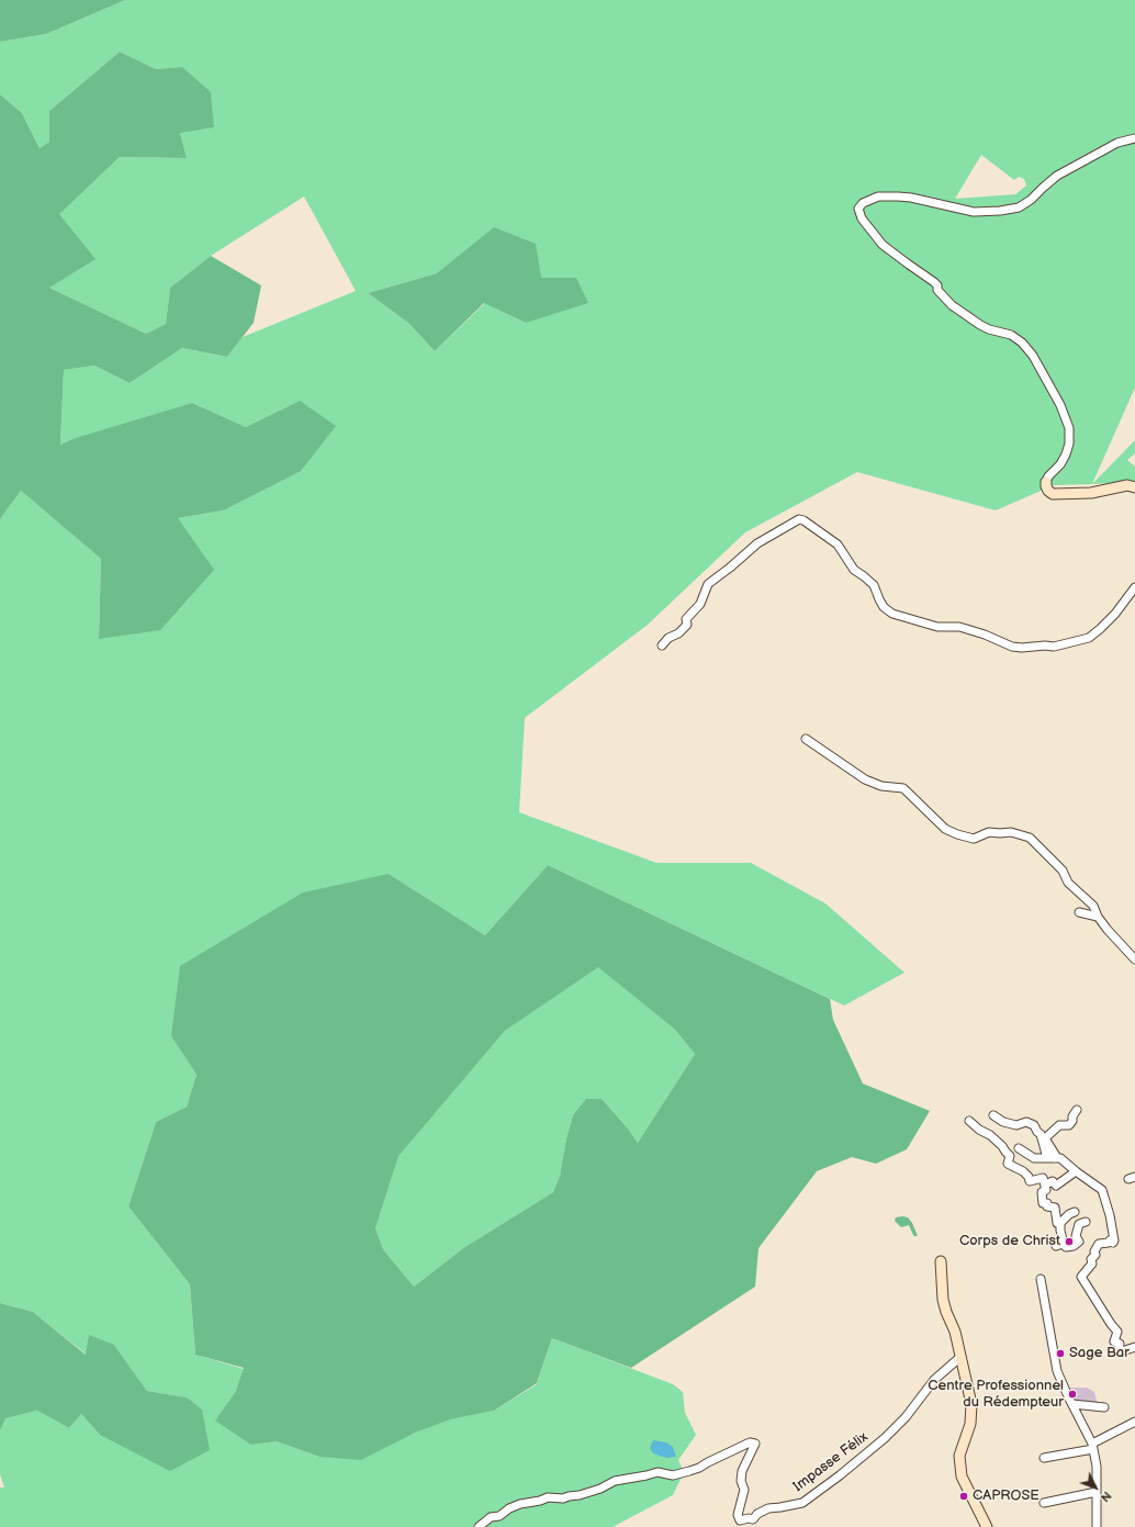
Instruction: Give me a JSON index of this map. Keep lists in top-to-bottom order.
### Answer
{
  "streets": {
    "street": ["Impasse Félix"]
  },
  "places": [
    "Corps de Christ",
    "Sage Bar",
    "Centre Professionnel du Rédempteur",
    "CAPROSE"
  ],
  "north": "bottom right"
}
